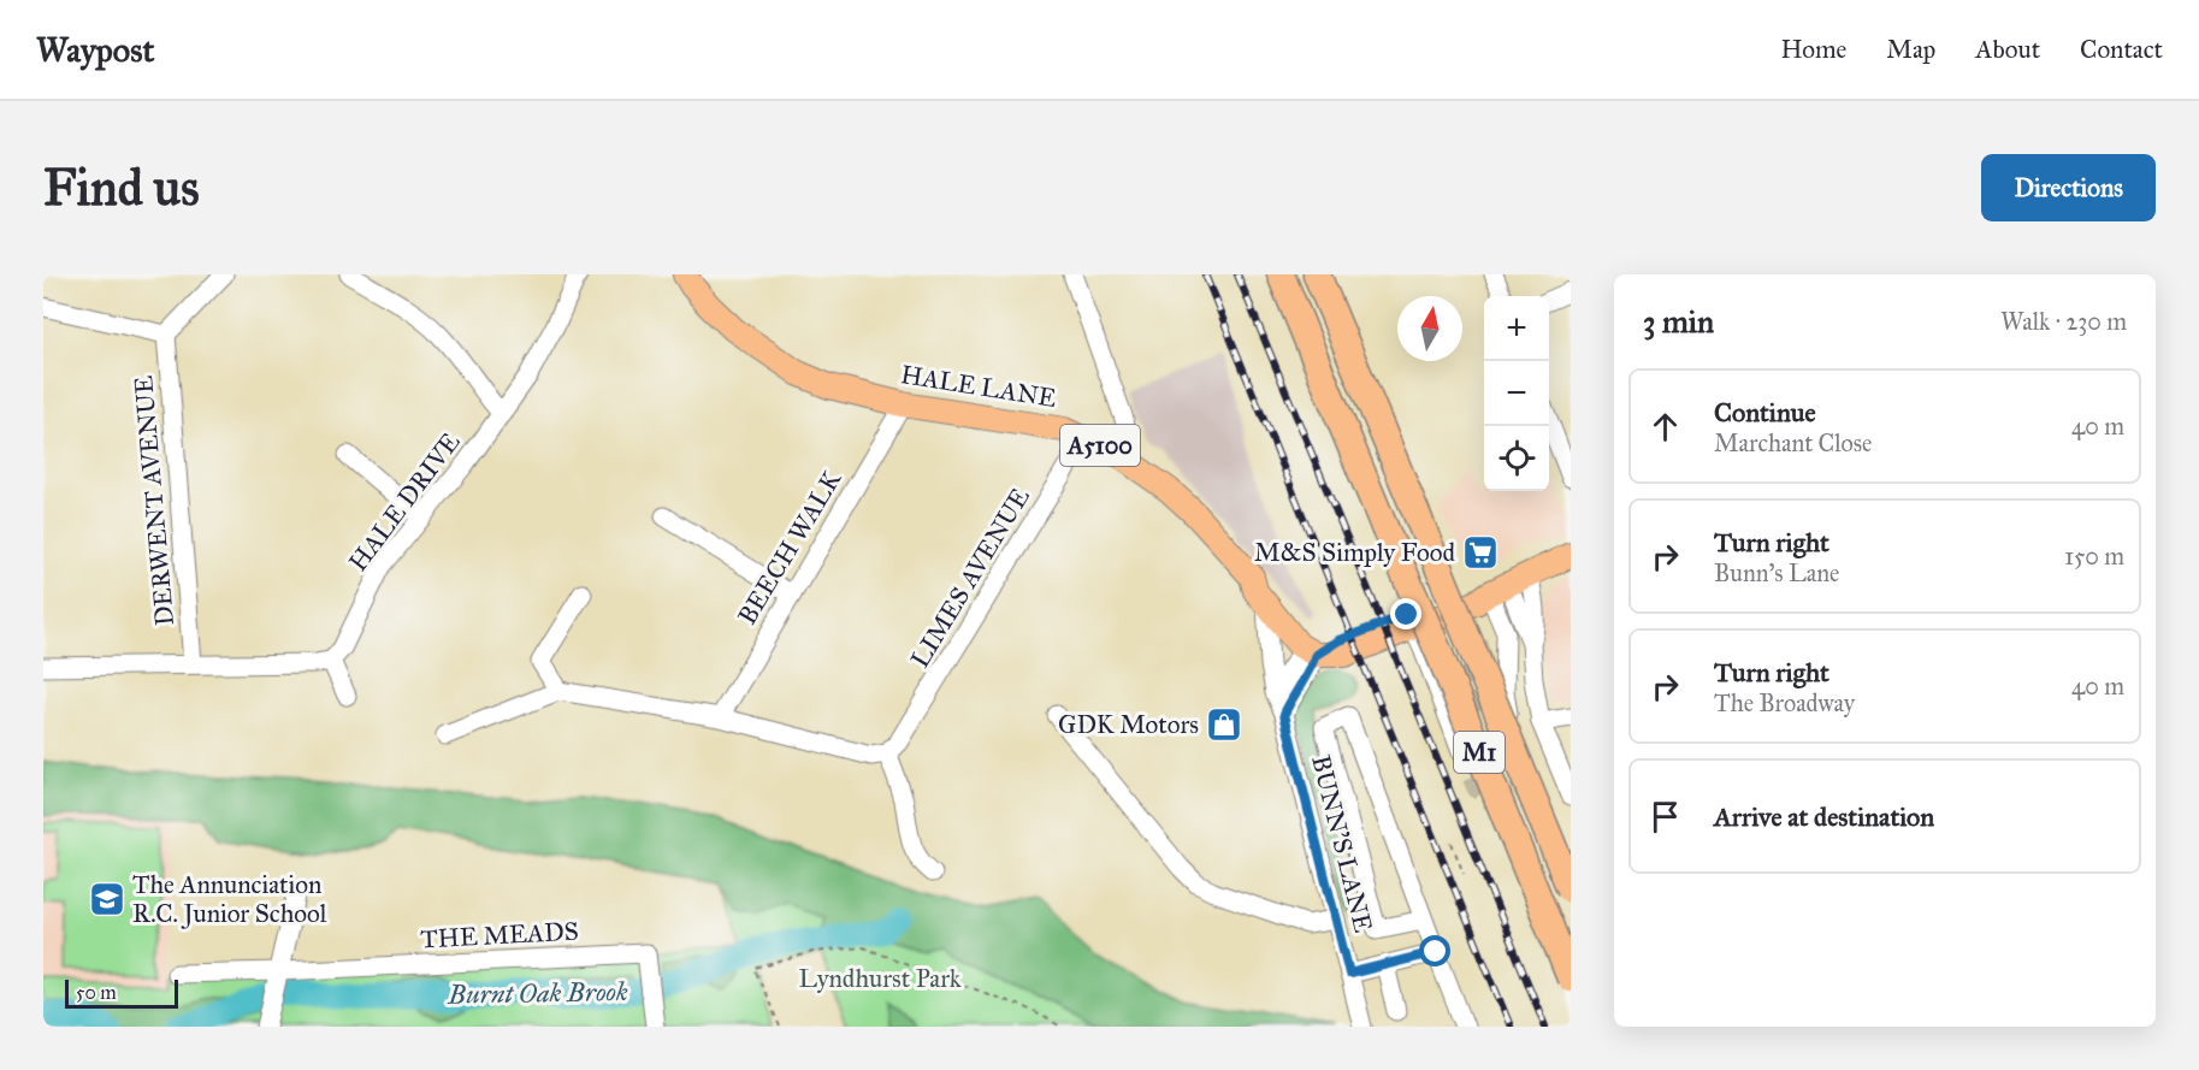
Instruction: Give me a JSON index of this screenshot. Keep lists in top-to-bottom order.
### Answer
{
  "streets": {
    "highway": ["M1"],
    "main road": ["HALE LANE", "A5100"],
    "street": [
      "DERWENT AVENUE",
      "HALE DRIVE",
      "BEECH WALK",
      "LIMES AVENUE",
      "BUNN'S LANE",
      "THE MEADS"
    ]
  },
  "crossings": [
    ["HALE LANE", "BEECH WALK"],
    ["HALE LANE", "LIMES AVENUE"],
    ["HALE LANE", "BUNN'S LANE"]
  ],
  "water": ["Burnt Oak Brook"],
  "parks": ["Lyndhurst Park"],
  "places": {
    "supermarket": ["M&S Simply Food"],
    "shop": ["GDK Motors"],
    "school or university": ["The Annunciation R.C. Junior School"]
  },
  "scale_bar": "50 m",
  "north": "top",
  "page": {
    "header": "Waypost",
    "nav": [
      "Home",
      "Map",
      "About",
      "Contact"
    ],
    "buttons": "Directions",
    "title": "Find us",
    "heading": ["3 min", "Walk · 230 m"],
    "map_buttons": ["+", "−"],
    "list": [
      ["Continue", "Marchant Close", "40 m"],
      ["Turn right", "Bunn's Lane", "150 m"],
      ["Turn right", "The Broadway", "40 m"],
      "Arrive at destination"
    ],
    "scale": "50 m"
  }
}
